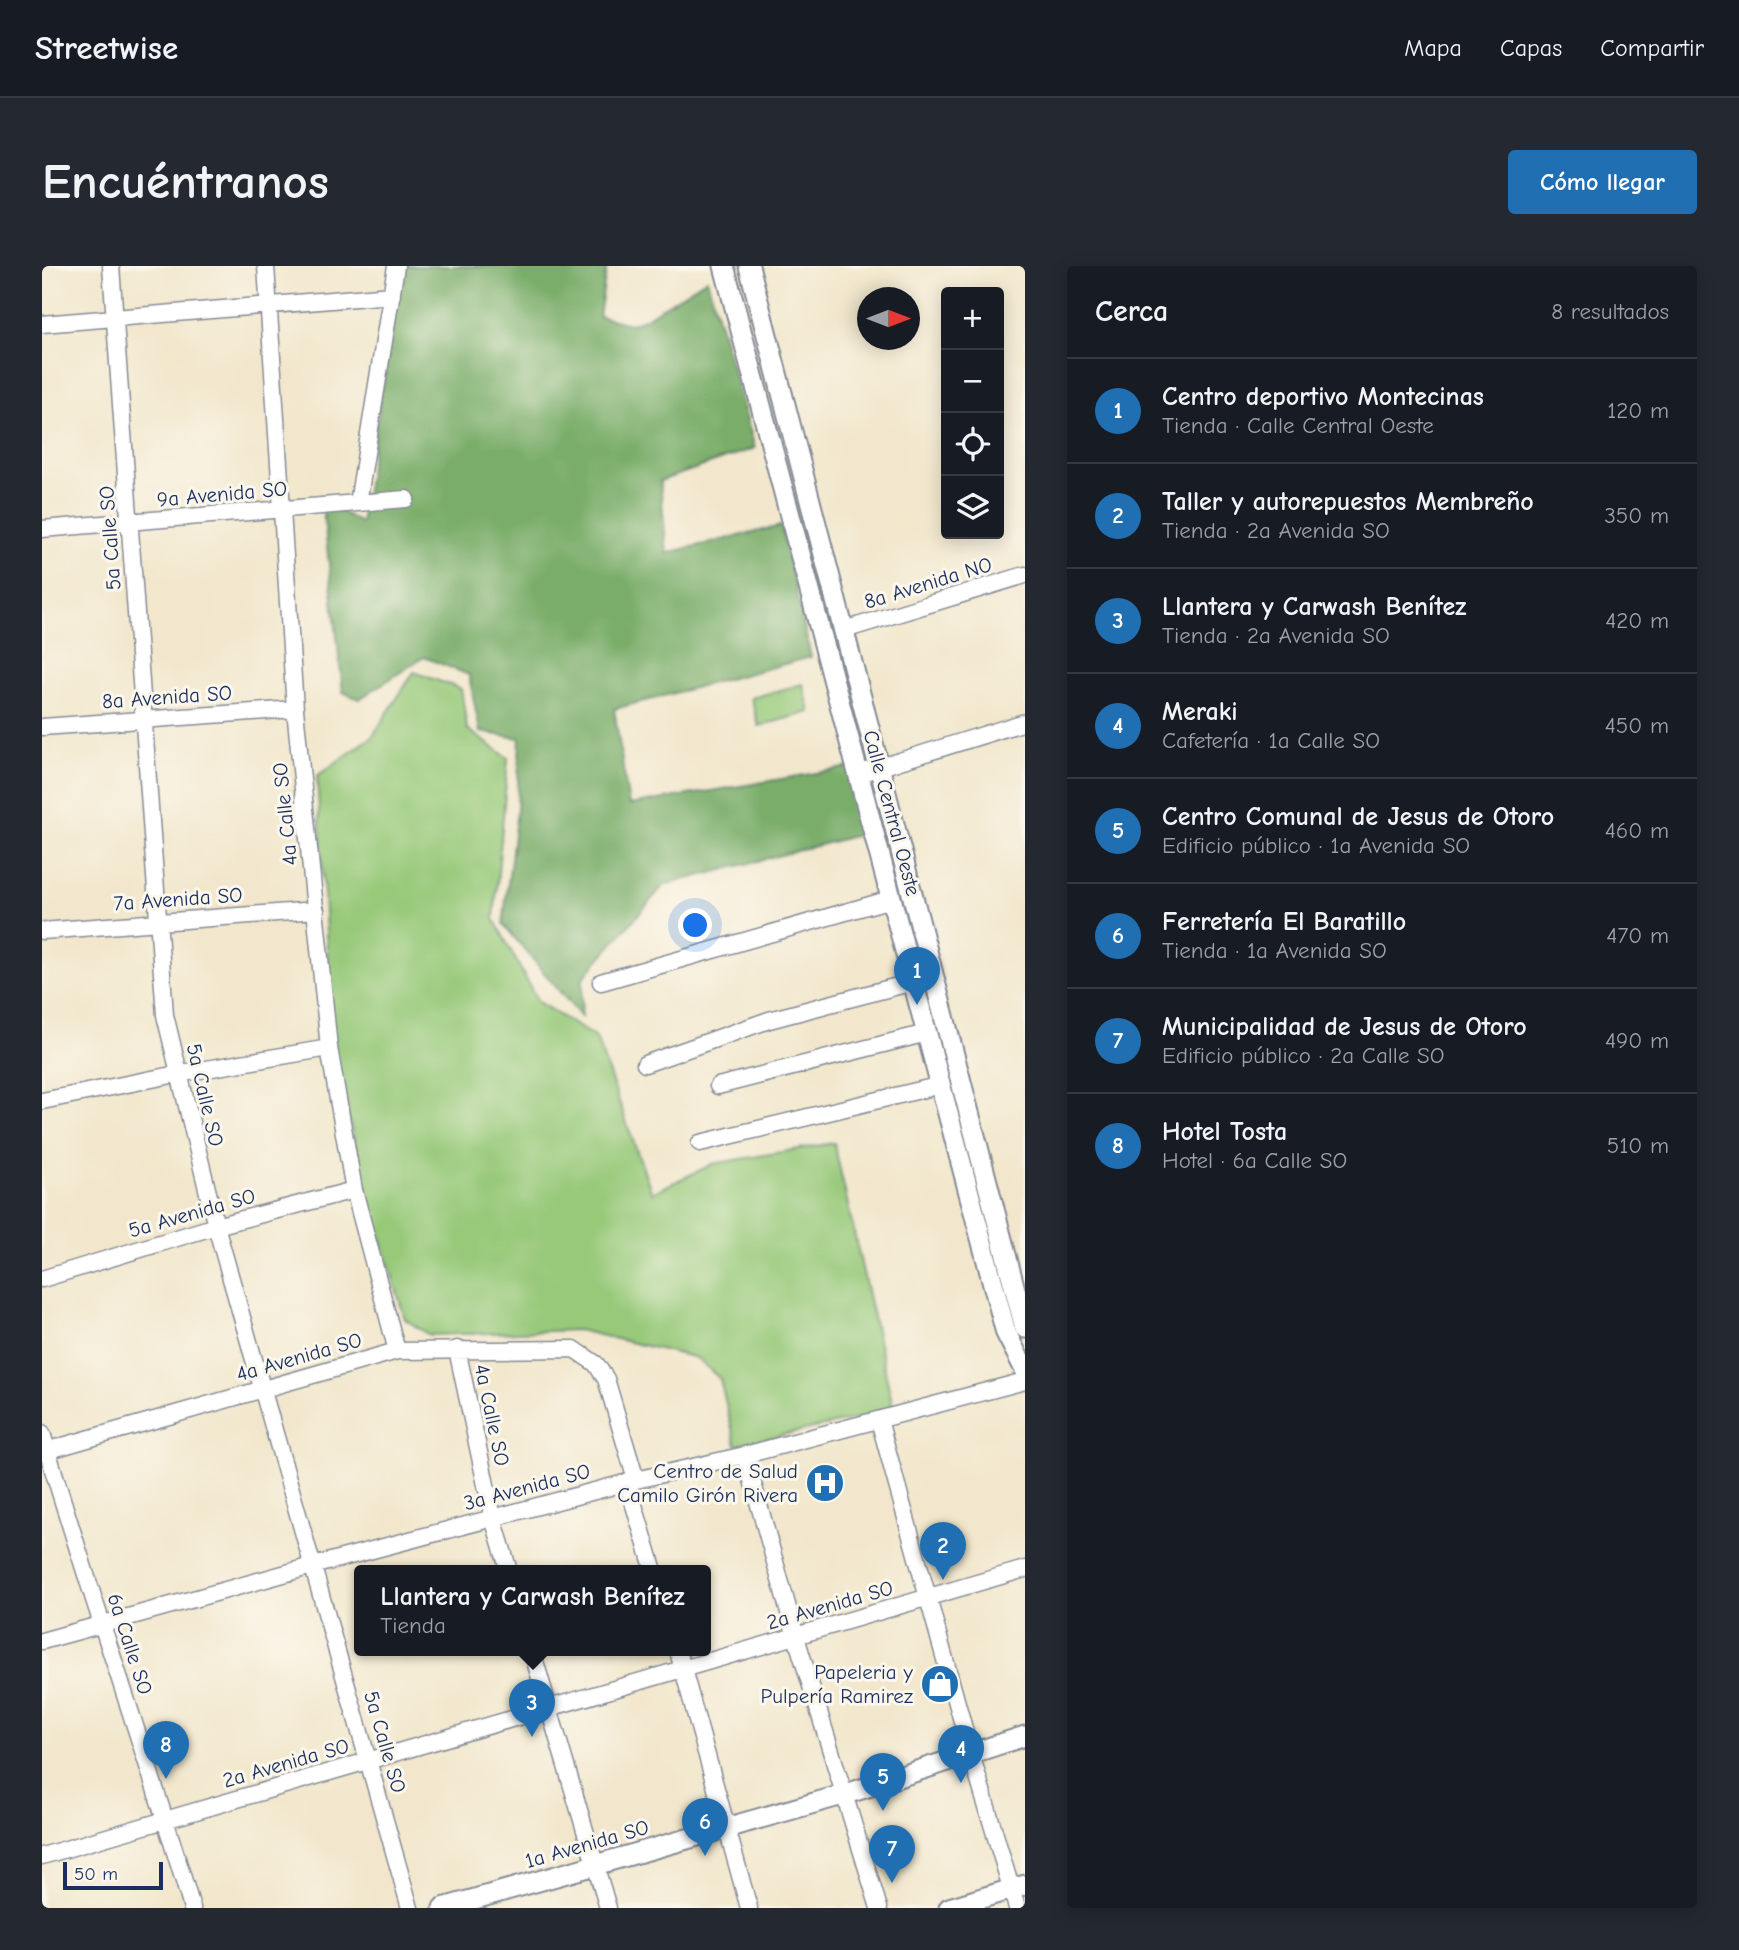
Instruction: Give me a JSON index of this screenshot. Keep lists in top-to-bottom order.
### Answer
{
  "streets": {
    "street": [
      "9a Avenida SO",
      "5a Calle SO",
      "8a Avenida NO",
      "8a Avenida SO",
      "Calle Central Oeste",
      "4a Calle SO",
      "7a Avenida SO",
      "5a Avenida SO",
      "4a Avenida SO",
      "3a Avenida SO",
      "2a Avenida SO",
      "6a Calle SO",
      "1a Avenida SO"
    ]
  },
  "crossings": [
    ["9a Avenida SO", "5a Calle SO"],
    ["9a Avenida SO", "4a Calle SO"],
    ["5a Calle SO", "8a Avenida SO"],
    ["5a Calle SO", "7a Avenida SO"],
    ["5a Calle SO", "5a Avenida SO"],
    ["5a Calle SO", "4a Avenida SO"],
    ["5a Calle SO", "3a Avenida SO"],
    ["5a Calle SO", "2a Avenida SO"],
    ["8a Avenida NO", "Calle Central Oeste"],
    ["8a Avenida SO", "4a Calle SO"],
    ["4a Calle SO", "7a Avenida SO"],
    ["4a Calle SO", "5a Avenida SO"],
    ["4a Calle SO", "4a Avenida SO"],
    ["4a Calle SO", "3a Avenida SO"],
    ["4a Avenida SO", "3a Avenida SO"],
    ["4a Avenida SO", "6a Calle SO"],
    ["3a Avenida SO", "6a Calle SO"],
    ["2a Avenida SO", "6a Calle SO"]
  ],
  "places": {
    "hospital": ["Centro de Salud Camilo Girón Rivera"],
    "shop": ["Papeleria y Pulpería Ramirez"]
  },
  "scale_bar": "50 m",
  "north": "right",
  "page": {
    "header": "Streetwise",
    "nav": ["Mapa", "Capas", "Compartir"],
    "buttons": "Cómo llegar",
    "title": "Encuéntranos",
    "heading": ["Cerca", "8 resultados"],
    "map_buttons": ["+", "−"],
    "list": [
      {
        "mark": "1",
        "name": "Centro deportivo Montecinas",
        "note": "Tienda · Calle Central Oeste",
        "value": "120 m"
      },
      {
        "mark": "2",
        "name": "Taller y autorepuestos Membreño",
        "note": "Tienda · 2a Avenida SO",
        "value": "350 m"
      },
      {
        "mark": "3",
        "name": "Llantera y Carwash Benítez",
        "note": "Tienda · 2a Avenida SO",
        "value": "420 m"
      },
      {
        "mark": "4",
        "name": "Meraki",
        "note": "Cafetería · 1a Calle SO",
        "value": "450 m"
      },
      {
        "mark": "5",
        "name": "Centro Comunal de Jesus de Otoro",
        "note": "Edificio público · 1a Avenida SO",
        "value": "460 m"
      },
      {
        "mark": "6",
        "name": "Ferretería El Baratillo",
        "note": "Tienda · 1a Avenida SO",
        "value": "470 m"
      },
      {
        "mark": "7",
        "name": "Municipalidad de Jesus de Otoro",
        "note": "Edificio público · 2a Calle SO",
        "value": "490 m"
      },
      {
        "mark": "8",
        "name": "Hotel Tosta",
        "note": "Hotel · 6a Calle SO",
        "value": "510 m"
      }
    ],
    "pins": [
      "1",
      "2",
      "3",
      "8",
      "4",
      "5",
      "6",
      "7"
    ],
    "popup": ["Llantera y Carwash Benítez", "Tienda"],
    "scale": "50 m"
  }
}
